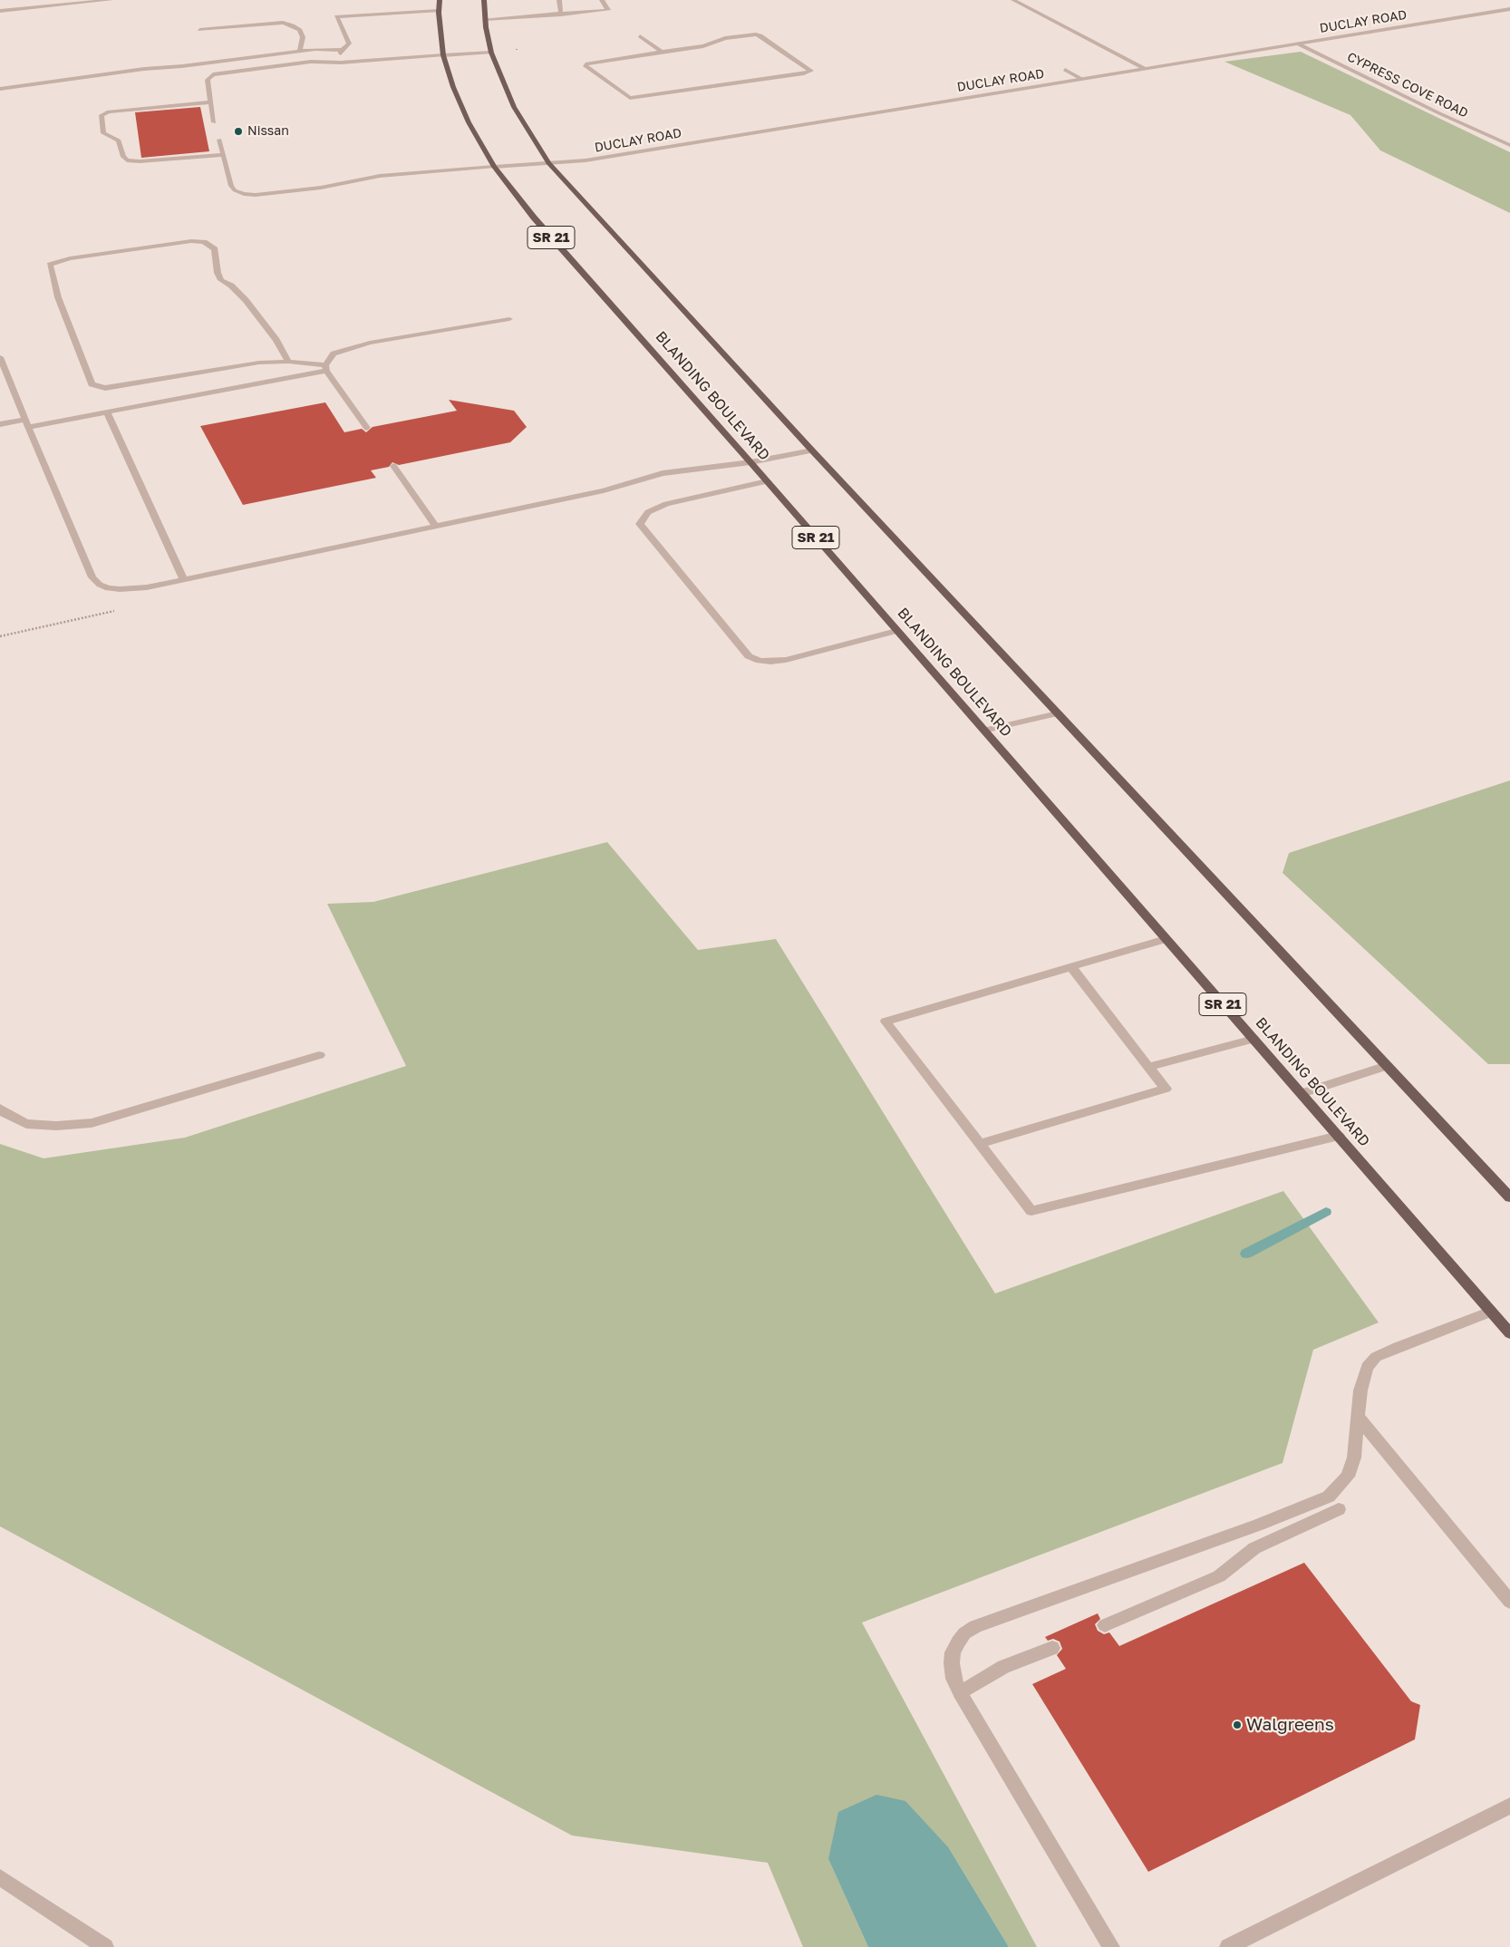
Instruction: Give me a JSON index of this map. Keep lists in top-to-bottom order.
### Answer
{
  "streets": {
    "main road": ["SR 21", "BLANDING BOULEVARD"],
    "street": ["DUCLAY ROAD", "CYPRESS COVE ROAD"]
  },
  "crossings": [
    ["DUCLAY ROAD", "CYPRESS COVE ROAD"],
    ["DUCLAY ROAD", "BLANDING BOULEVARD"]
  ],
  "places": ["Nissan", "Walgreens"]
}
